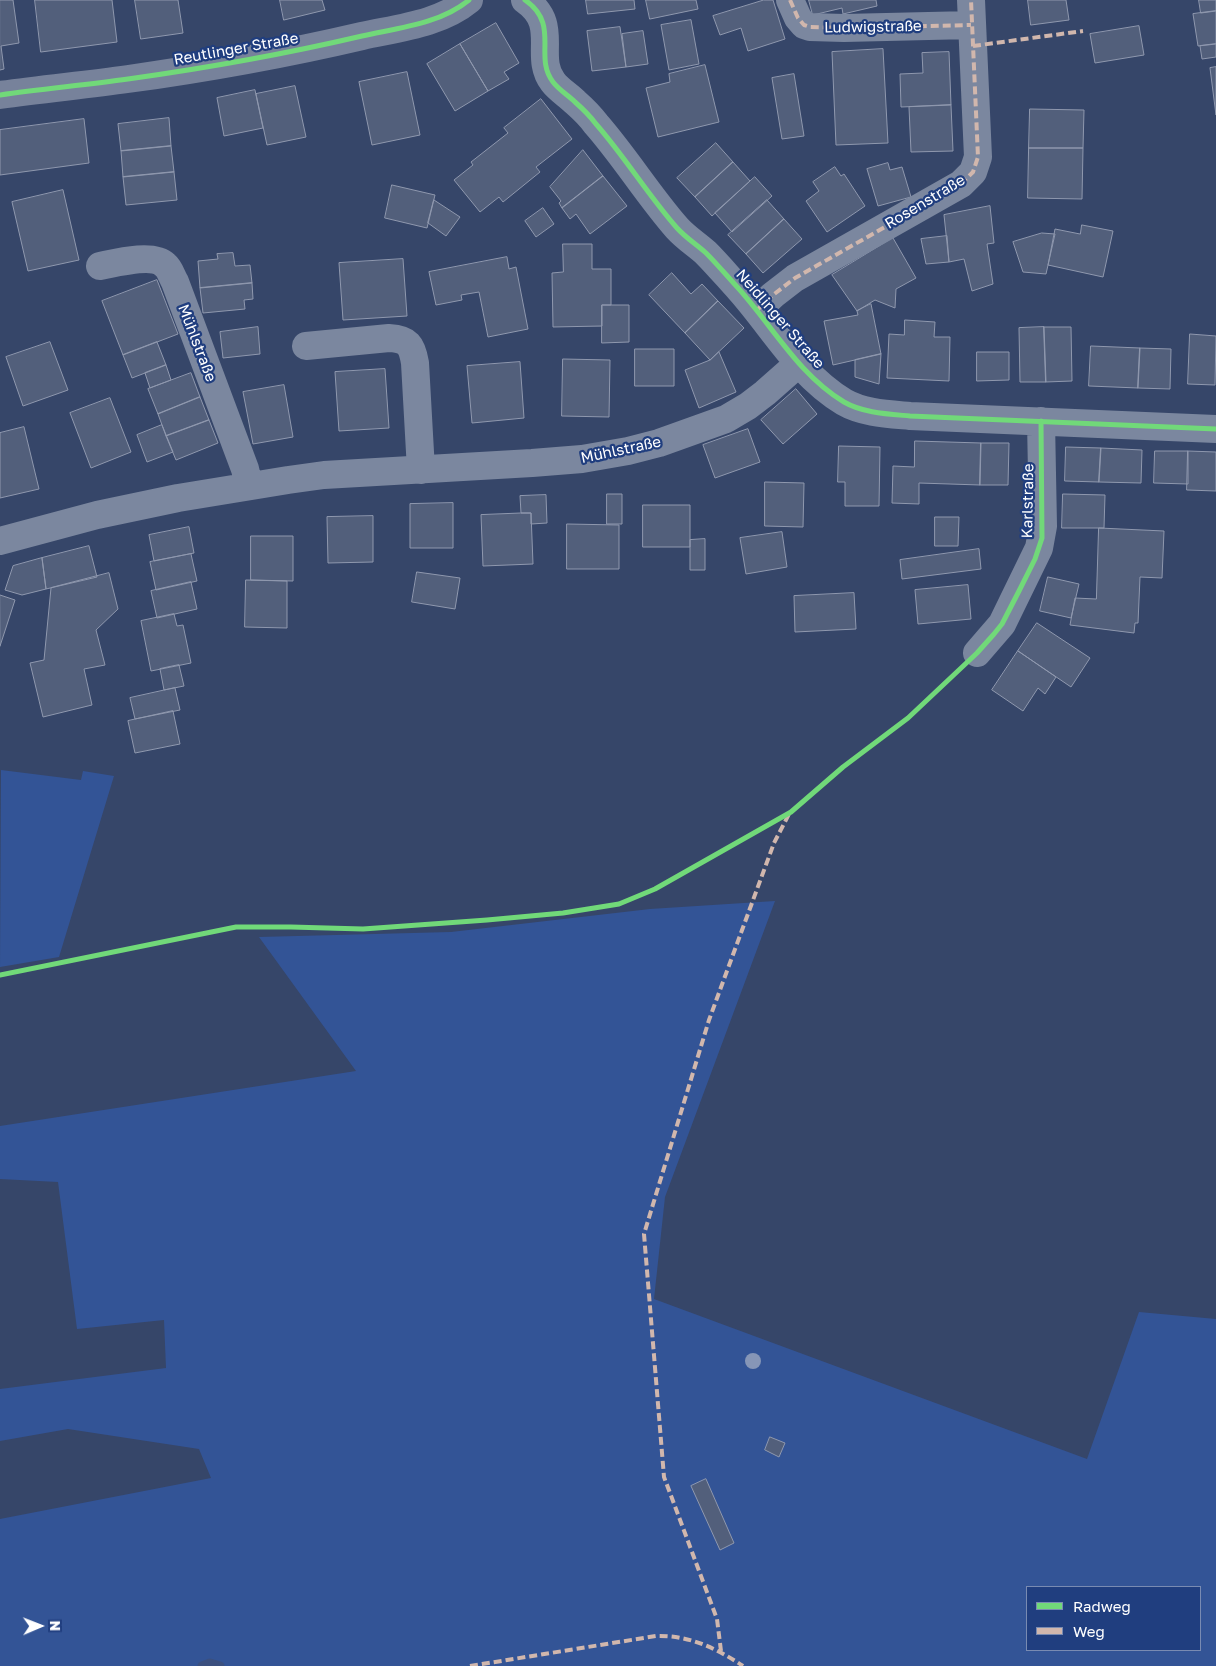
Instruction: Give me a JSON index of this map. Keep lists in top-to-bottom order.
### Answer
{
  "streets": {
    "main road": ["Reutlinger Straße"],
    "street": [
      "Ludwigstraße",
      "Rosenstraße",
      "Neidlinger Straße",
      "Mühlstraße",
      "Karlstraße"
    ]
  },
  "crossings": [
    ["Ludwigstraße", "Rosenstraße"],
    ["Rosenstraße", "Neidlinger Straße"],
    ["Neidlinger Straße", "Mühlstraße"],
    ["Neidlinger Straße", "Karlstraße"]
  ],
  "legend": ["Radweg", "Weg"],
  "north": "right"
}
